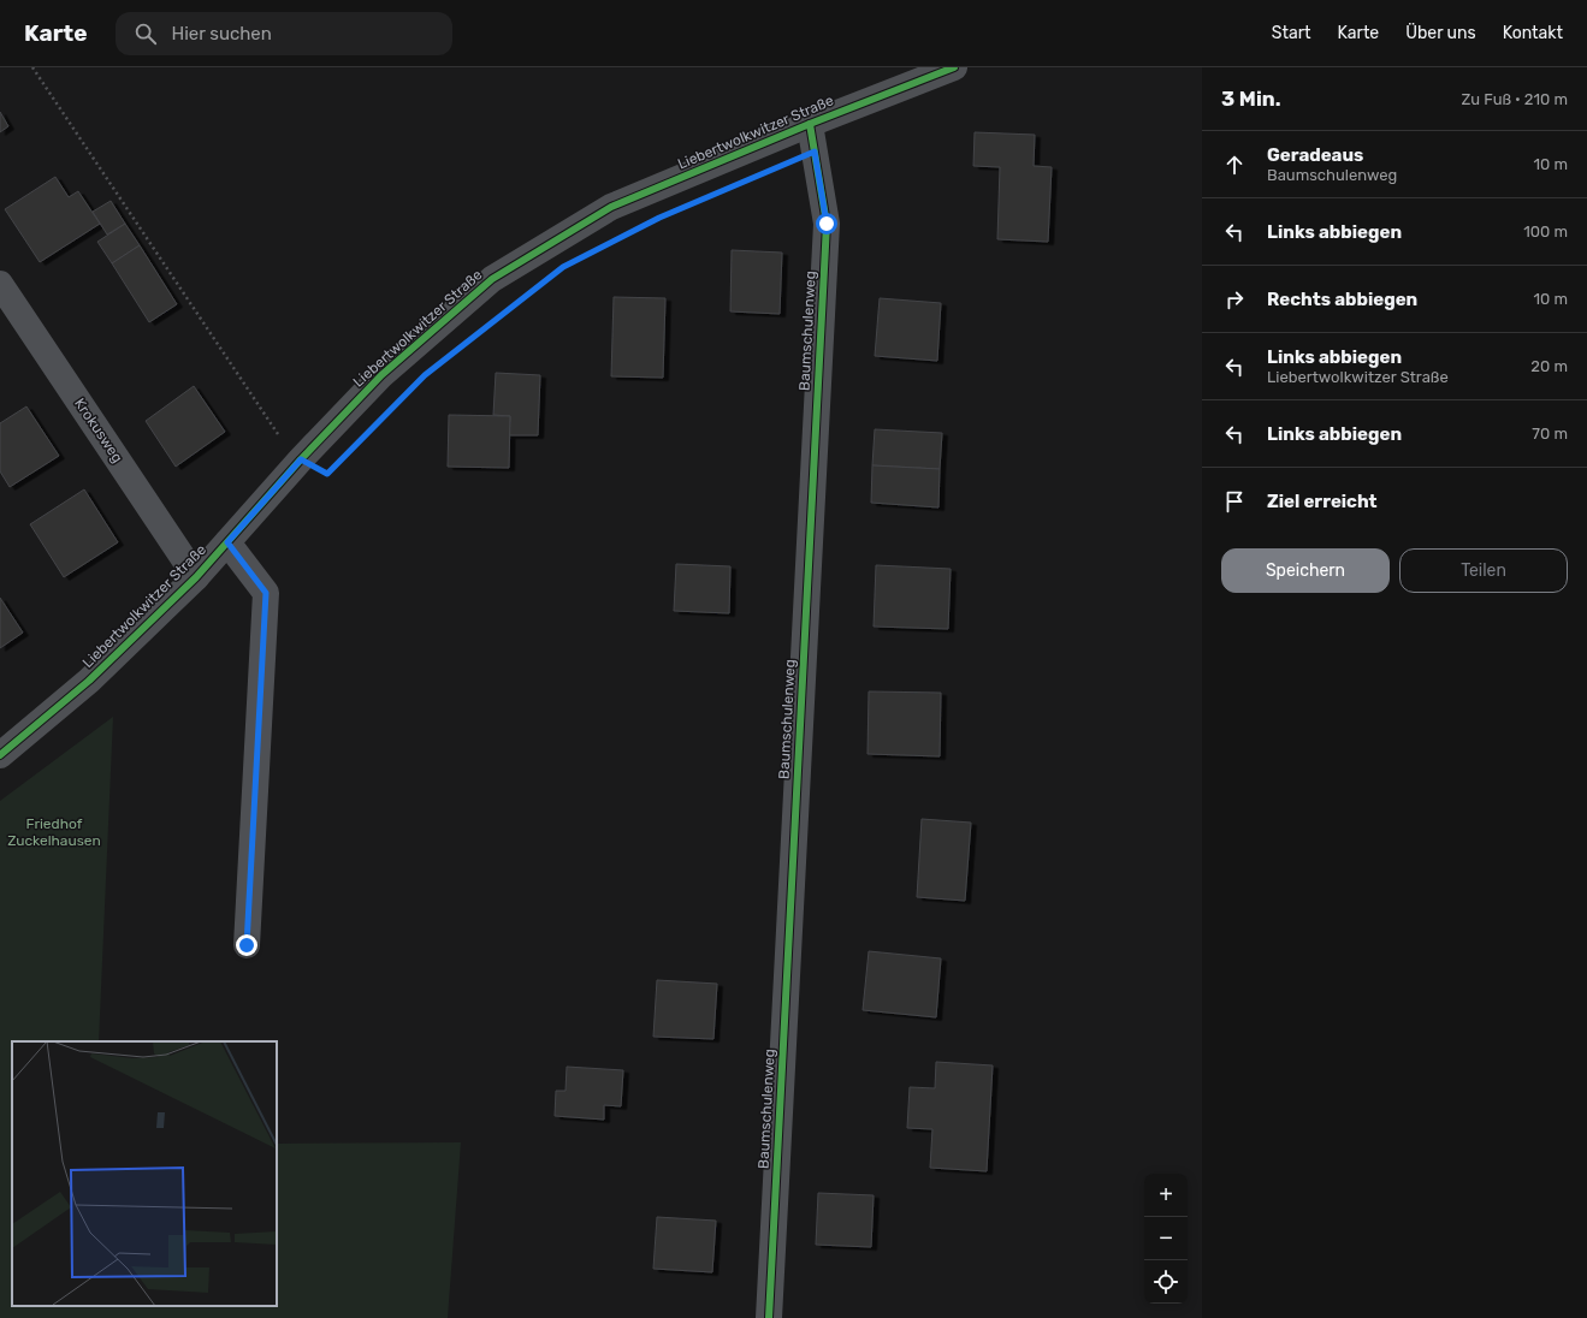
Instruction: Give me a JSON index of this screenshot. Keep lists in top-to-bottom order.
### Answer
{
  "streets": {
    "street": ["Liebertwolkwitzer Straße", "Baumschulenweg", "Krokusweg"]
  },
  "crossings": [
    ["Liebertwolkwitzer Straße", "Baumschulenweg"],
    ["Liebertwolkwitzer Straße", "Krokusweg"]
  ],
  "parks": ["Friedhof Zuckelhausen"],
  "page": {
    "header": "Karte",
    "search": "Hier suchen",
    "nav": [
      "Start",
      "Karte",
      "Über uns",
      "Kontakt"
    ],
    "heading": ["3 Min.", "Zu Fuß · 210 m"],
    "list": [
      ["Geradeaus", "Baumschulenweg", "10 m"],
      ["Links abbiegen", "100 m"],
      ["Rechts abbiegen", "10 m"],
      ["Links abbiegen", "Liebertwolkwitzer Straße", "20 m"],
      ["Links abbiegen", "70 m"],
      "Ziel erreicht"
    ],
    "buttons": ["Speichern", "Teilen"],
    "map_buttons": ["+", "−"]
  }
}
